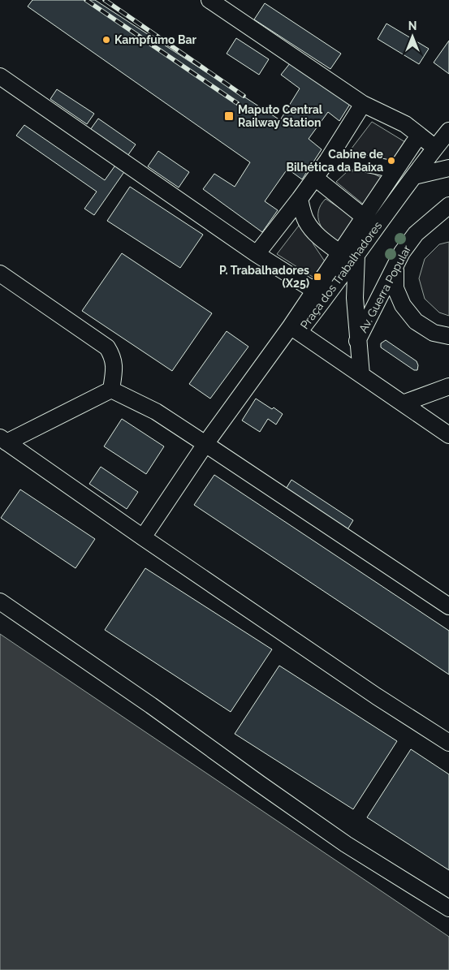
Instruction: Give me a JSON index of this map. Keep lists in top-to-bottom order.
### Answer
{
  "streets": {
    "street": ["Praça dos Trabalhadores", "Av. Guerra Popular"]
  },
  "crossings": [
    ["Praça dos Trabalhadores", "Av. Guerra Popular"]
  ],
  "places": {
    "other": ["Kampfumo Bar", "Cabine de Bilhética da Baixa"],
    "transit": ["Maputo Central Railway Station", "P. Trabalhadores (X25)"]
  },
  "north": "top"
}
